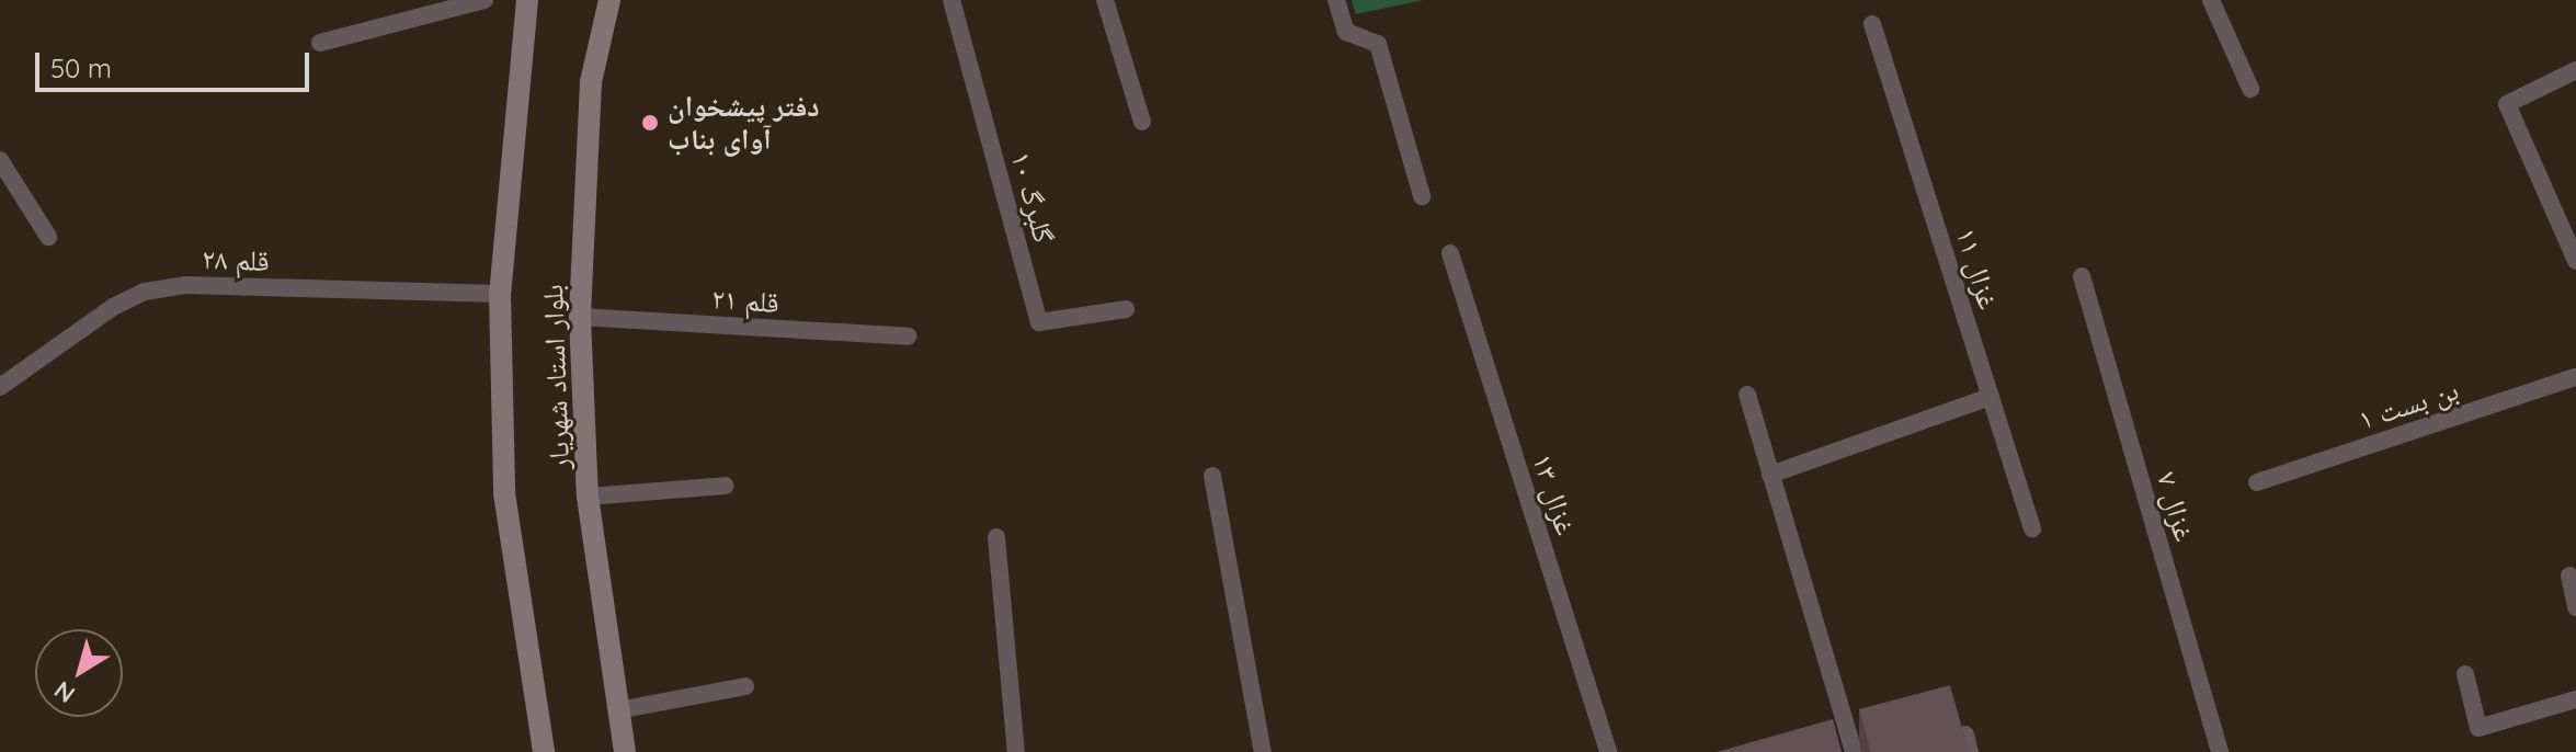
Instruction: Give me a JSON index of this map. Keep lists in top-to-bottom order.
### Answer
{
  "streets": {
    "main road": ["بلوار استاد شهریار"],
    "lane": [
      "گلبرگ ۱۰",
      "قلم ۲۸",
      "غزال ۱۱",
      "قلم ۲۱",
      "بن بست ۱",
      "غزال ۱۳",
      "غزال ۷"
    ]
  },
  "crossings": [
    ["قلم ۲۸", "بلوار استاد شهریار"],
    ["قلم ۲۱", "بلوار استاد شهریار"]
  ],
  "places": ["دفتر پیشخوان آوای بناب"],
  "scale_bar": "50 m",
  "north": "bottom left"
}
